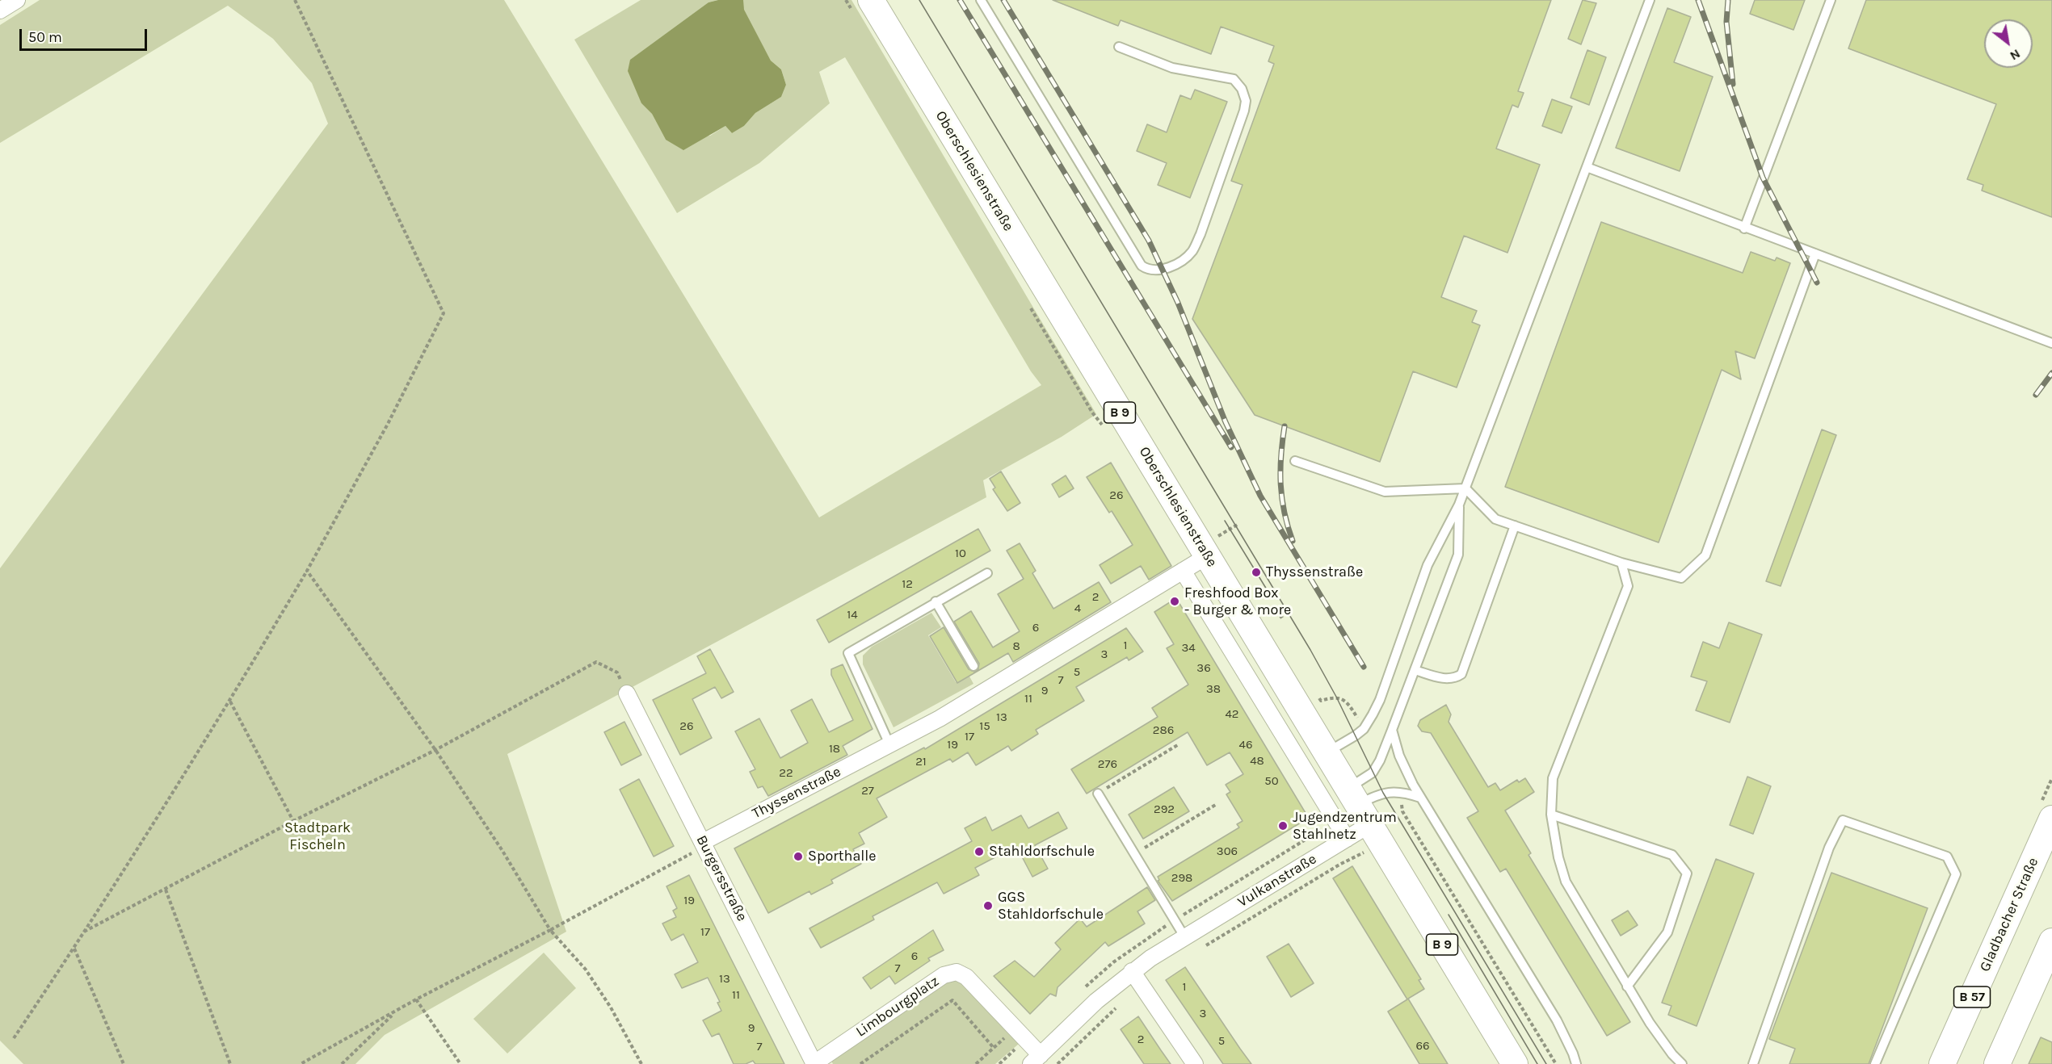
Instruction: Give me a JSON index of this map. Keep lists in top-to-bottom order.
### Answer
{
  "streets": {
    "main road": [
      "Oberschlesienstraße",
      "B 9",
      "Gladbacher Straße",
      "B 57"
    ],
    "street": [
      "Thyssenstraße",
      "Burgersstraße",
      "Vulkanstraße",
      "Limbourgplatz"
    ]
  },
  "crossings": [
    ["Oberschlesienstraße", "Thyssenstraße"],
    ["Oberschlesienstraße", "Vulkanstraße"],
    ["Thyssenstraße", "Burgersstraße"],
    ["Burgersstraße", "Limbourgplatz"],
    ["Vulkanstraße", "Limbourgplatz"]
  ],
  "parks": ["Stadtpark Fischeln"],
  "places": [
    "Thyssenstraße",
    "Freshfood Box - Burger & more",
    "Jugendzentrum Stahlnetz",
    "Stahldorfschule",
    "Sporthalle",
    "GGS Stahldorfschule"
  ],
  "house_numbers": [
    "26",
    "10",
    "12",
    "2",
    "4",
    "14",
    "6",
    "1",
    "8",
    "34",
    "3",
    "36",
    "5",
    "7",
    "38",
    "9",
    "11",
    "42",
    "13",
    "26",
    "15",
    "286",
    "17",
    "19",
    "46",
    "18",
    "48",
    "21",
    "276",
    "22",
    "50",
    "27",
    "292",
    "306",
    "298",
    "19",
    "17",
    "6",
    "7",
    "13",
    "1",
    "11",
    "3",
    "9",
    "2",
    "5",
    "66",
    "7"
  ],
  "scale_bar": "50 m",
  "north": "bottom right"
}
